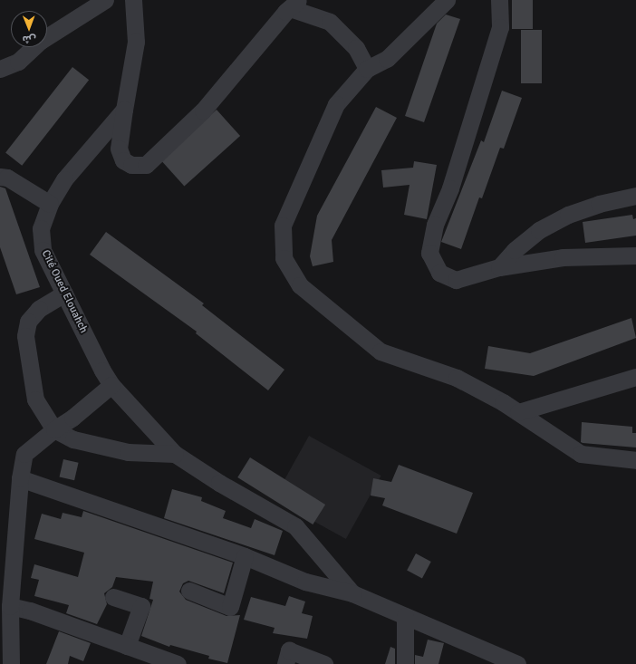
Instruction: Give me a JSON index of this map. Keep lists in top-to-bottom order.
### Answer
{
  "streets": {
    "street": ["Cité Oued Elouahch"]
  },
  "north": "bottom"
}
